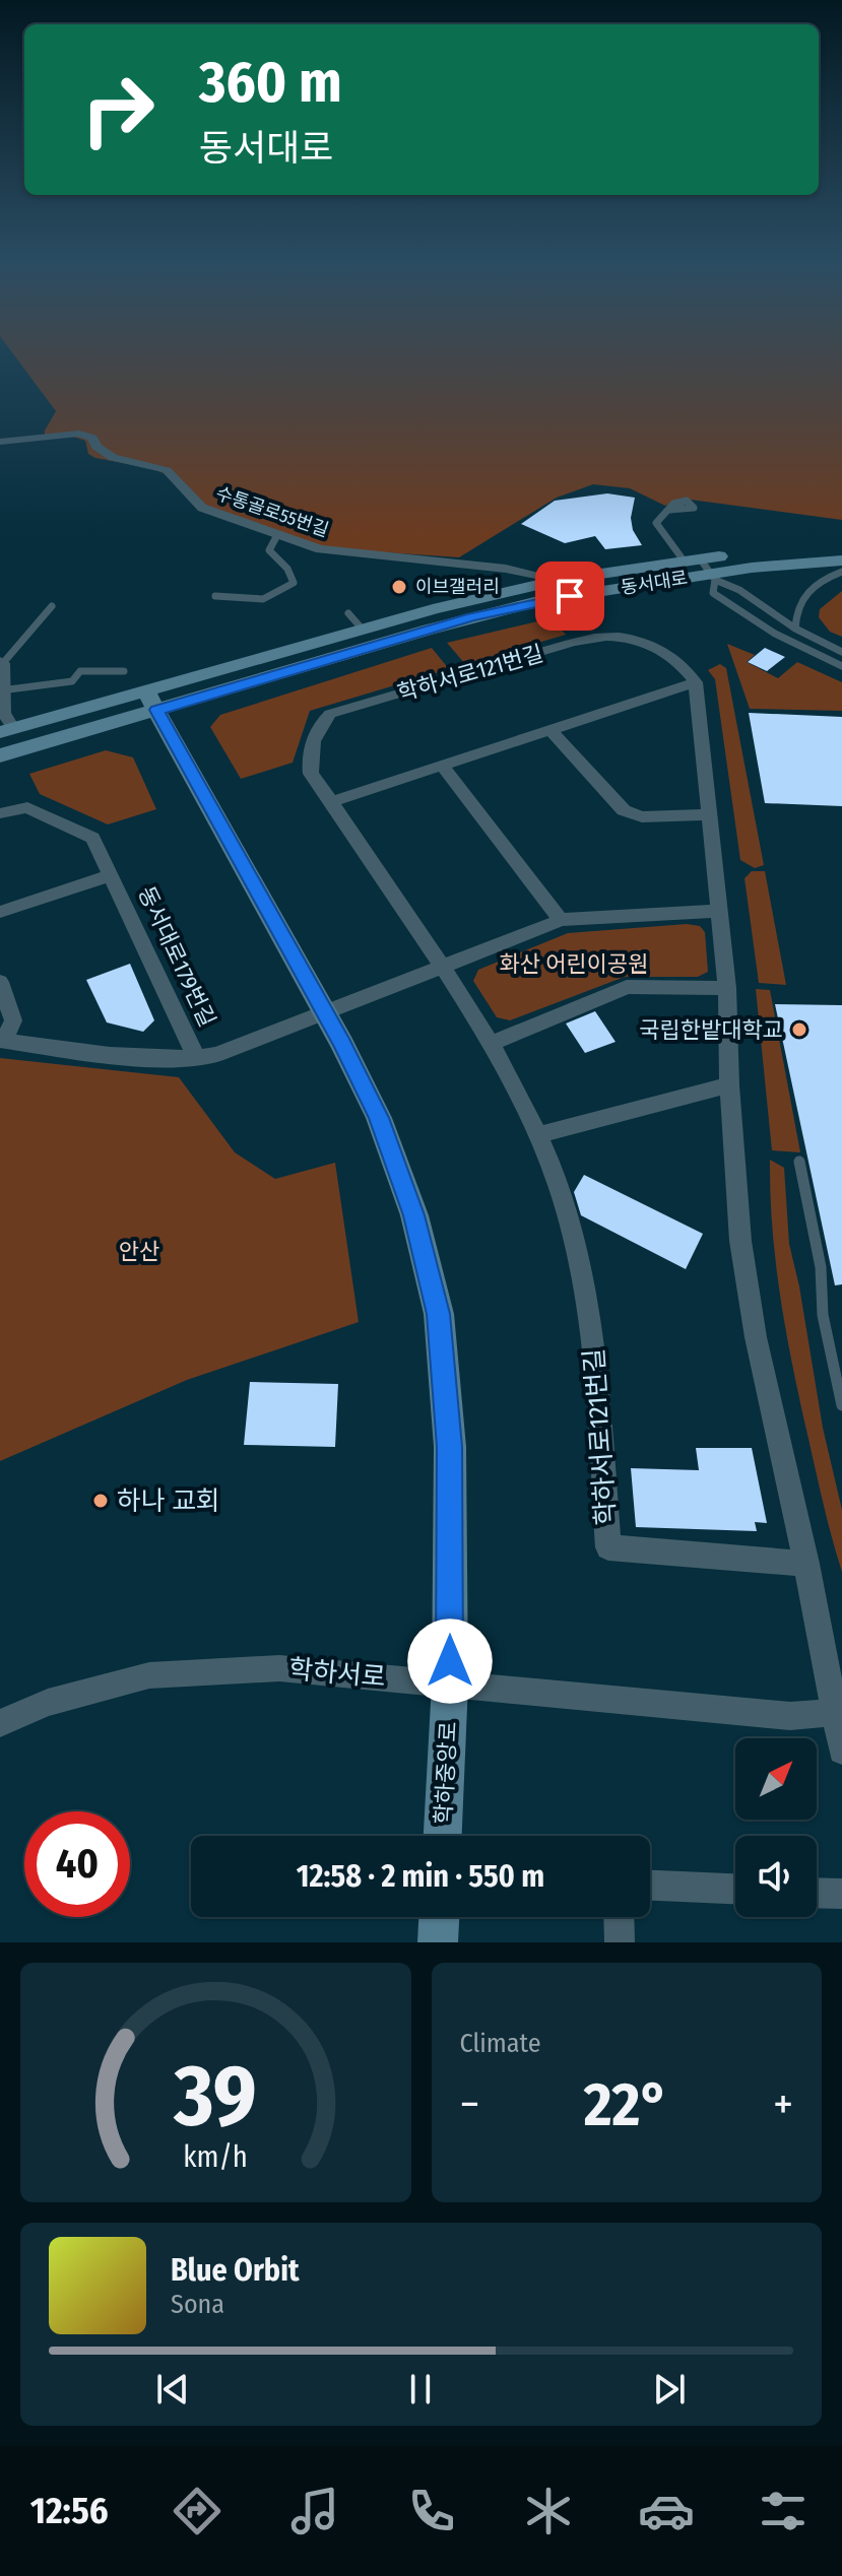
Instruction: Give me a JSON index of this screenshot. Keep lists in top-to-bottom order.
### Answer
{
  "streets": {
    "street": [
      "수통골로55번길",
      "동서대로",
      "학하서로121번길",
      "동서대로179번길",
      "학하서로",
      "학하중앙로"
    ]
  },
  "crossings": [
    ["수통골로55번길", "동서대로"],
    ["동서대로", "학하중앙로"],
    ["학하서로121번길", "동서대로179번길"],
    ["동서대로179번길", "학하중앙로"],
    ["학하서로", "학하중앙로"]
  ],
  "parks": ["화산 어린이공원", "안산"],
  "places": ["이브갤러리", "국립한밭대학교", "하나 교회"],
  "north": "top right",
  "page": {
    "turn": ["360 m", "동서대로"],
    "limit": "40",
    "trip": "12:58 · 2 min · 550 m",
    "tile": "Climate",
    "heat": ["−", "22°", "+"],
    "song": ["Blue Orbit", "Sona"],
    "tabs": "12:56",
    "gauge": ["39", "km/h"]
  }
}
